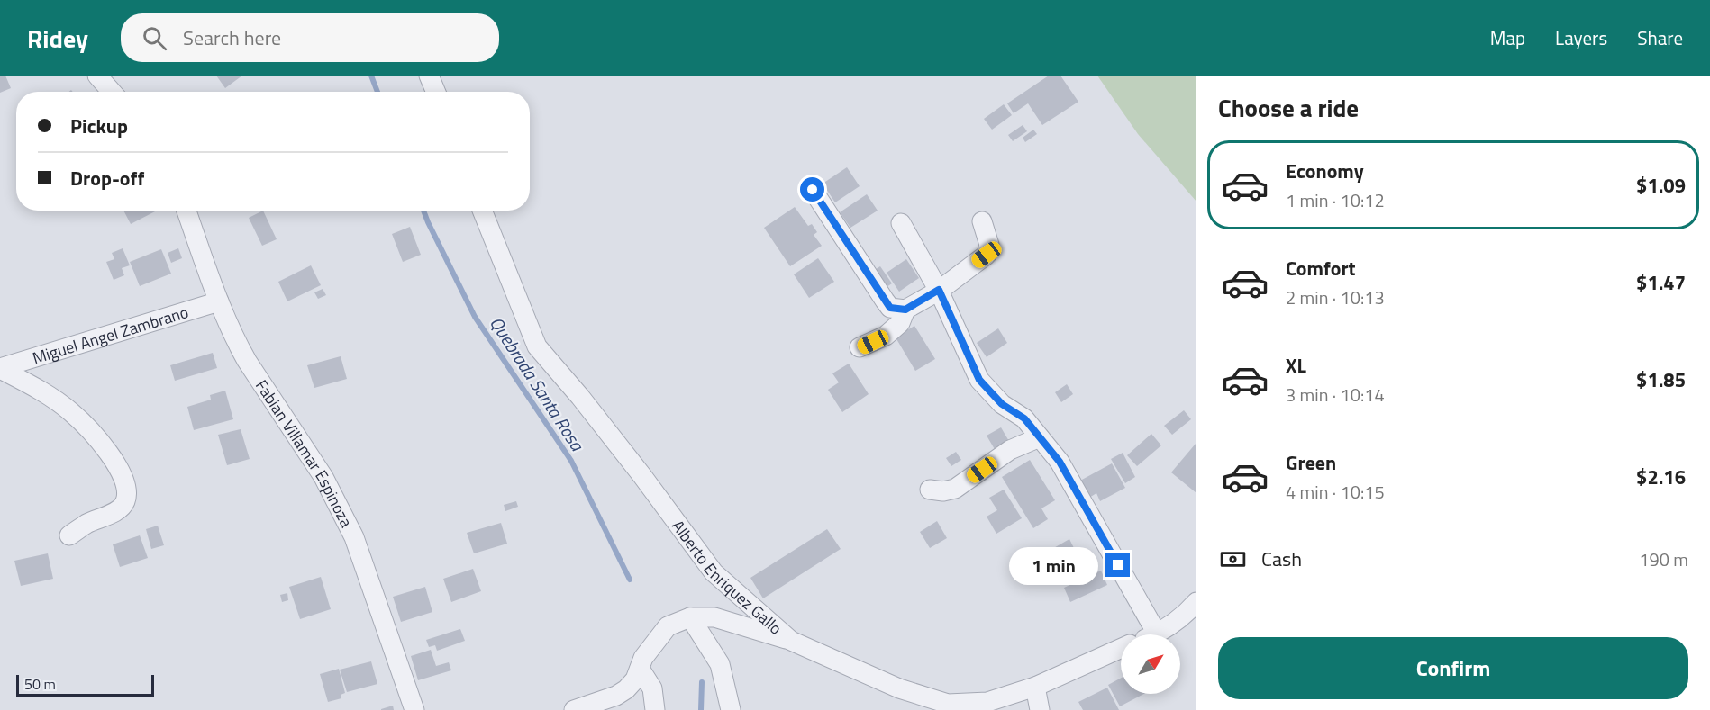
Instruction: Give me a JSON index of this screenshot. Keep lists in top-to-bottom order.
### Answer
{
  "streets": {
    "street": ["Miguel Angel Zambrano", "Fabian Villamar Espinoza", "Alberto Enriquez Gallo"]
  },
  "crossings": [
    ["Miguel Angel Zambrano", "Fabian Villamar Espinoza"]
  ],
  "water": ["Quebrada Santa Rosa"],
  "scale_bar": "50 m",
  "north": "top right",
  "page": {
    "header": "Ridey",
    "search": "Search here",
    "nav": ["Map", "Layers", "Share"],
    "heading": "Choose a ride",
    "banner": ["Pickup", "Drop-off"],
    "list": [
      {
        "name": "Economy",
        "note": "1 min · 10:12",
        "value": "$1.09"
      },
      {
        "name": "Comfort",
        "note": "2 min · 10:13",
        "value": "$1.47"
      },
      {
        "name": "XL",
        "note": "3 min · 10:14",
        "value": "$1.85"
      },
      {
        "name": "Green",
        "note": "4 min · 10:15",
        "value": "$2.16"
      }
    ],
    "pay": ["Cash", "190 m"],
    "bubble": "1 min",
    "buttons": "Confirm",
    "scale": "50 m"
  }
}
